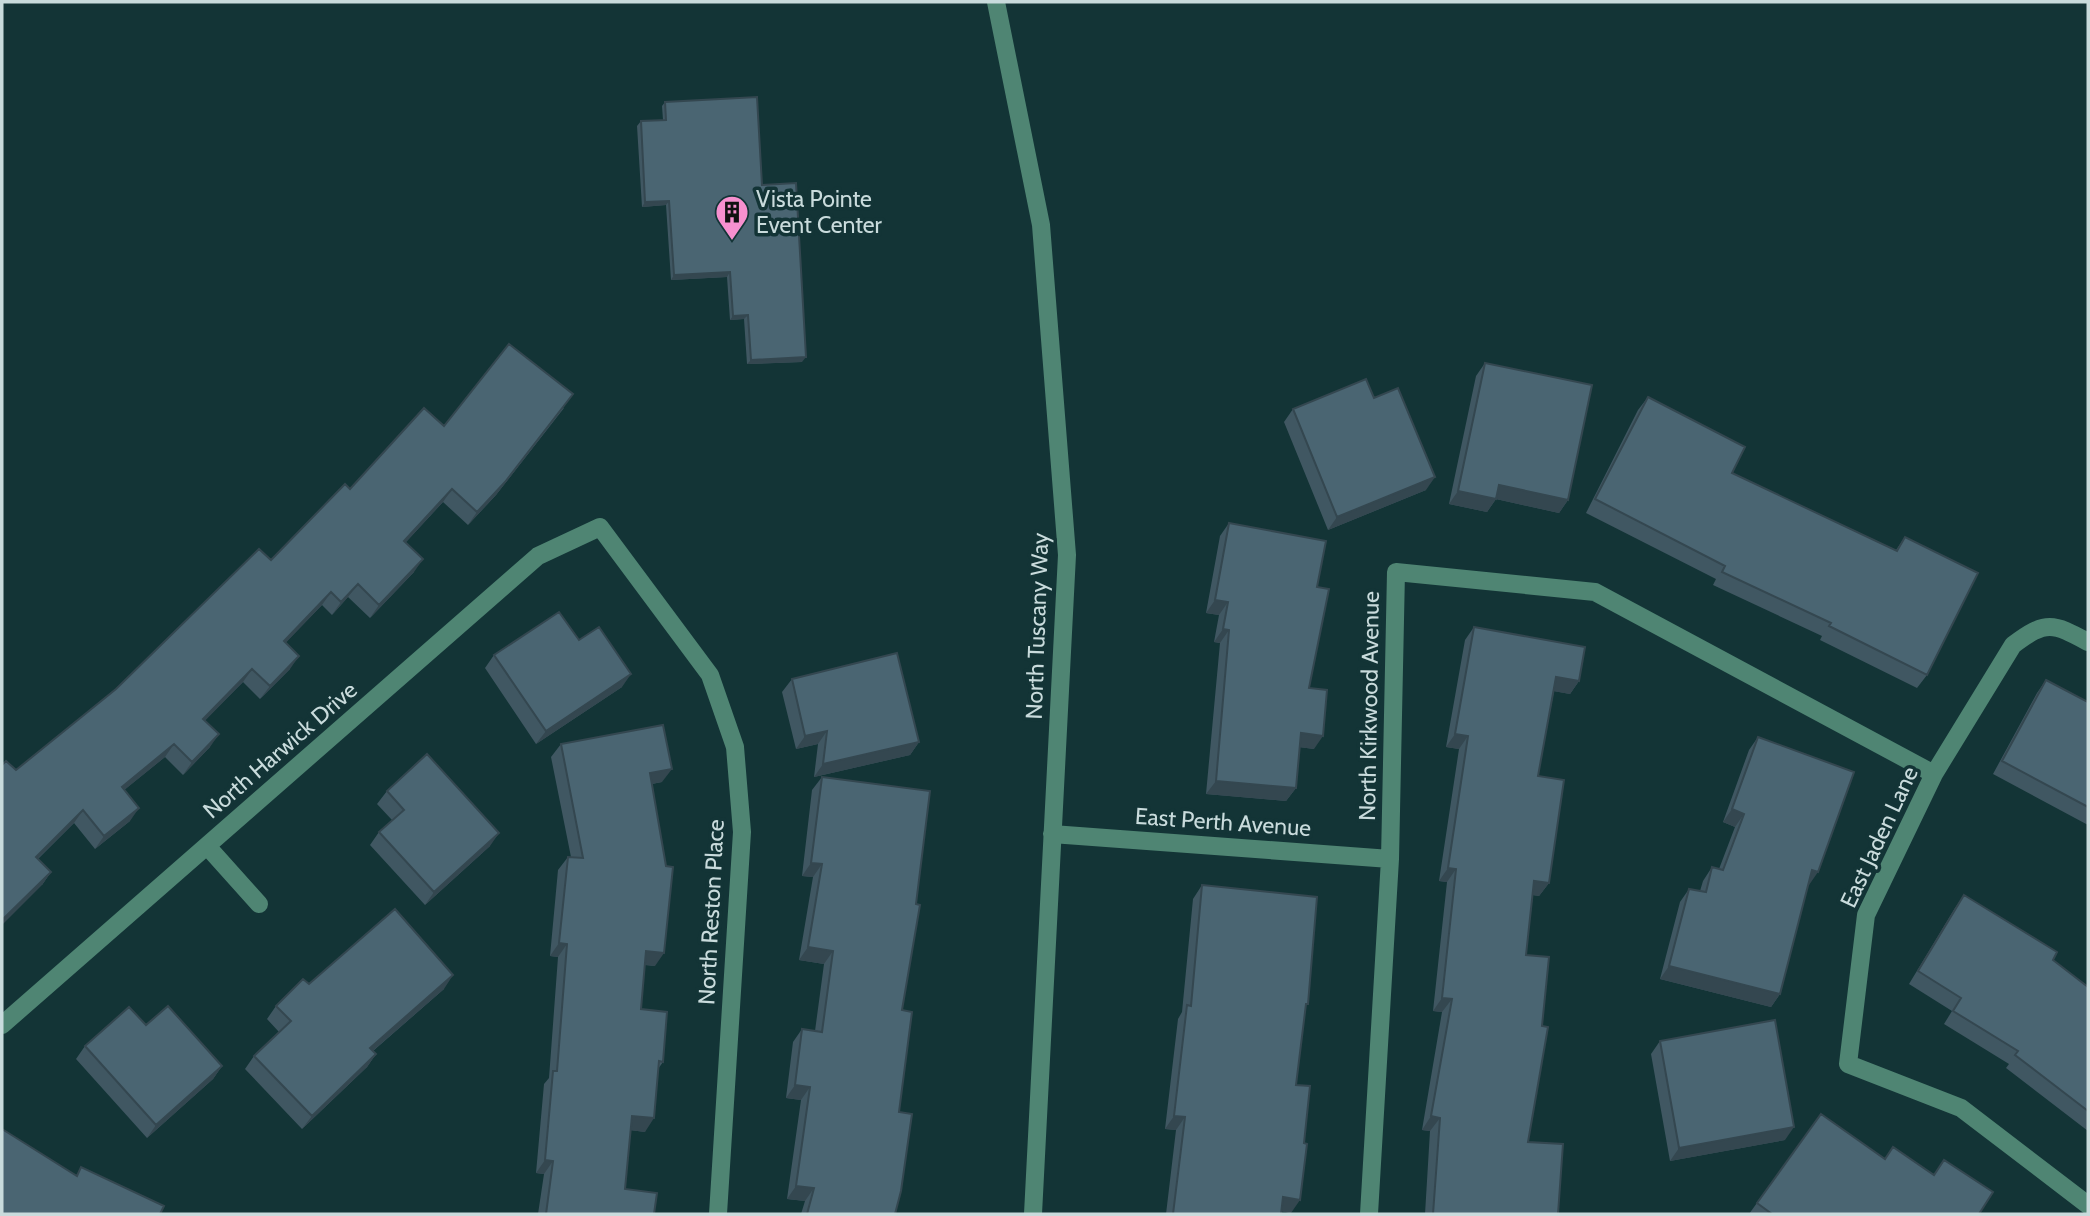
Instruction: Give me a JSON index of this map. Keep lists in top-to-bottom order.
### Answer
{
  "streets": {
    "street": [
      "North Tuscany Way",
      "North Kirkwood Avenue",
      "North Harwick Drive",
      "East Perth Avenue",
      "East Jaden Lane",
      "North Reston Place"
    ]
  },
  "crossings": [
    ["North Tuscany Way", "East Perth Avenue"],
    ["North Kirkwood Avenue", "East Perth Avenue"],
    ["North Kirkwood Avenue", "East Jaden Lane"],
    ["North Harwick Drive", "North Reston Place"]
  ],
  "places": {
    "building": ["Vista Pointe Event Center"]
  }
}
